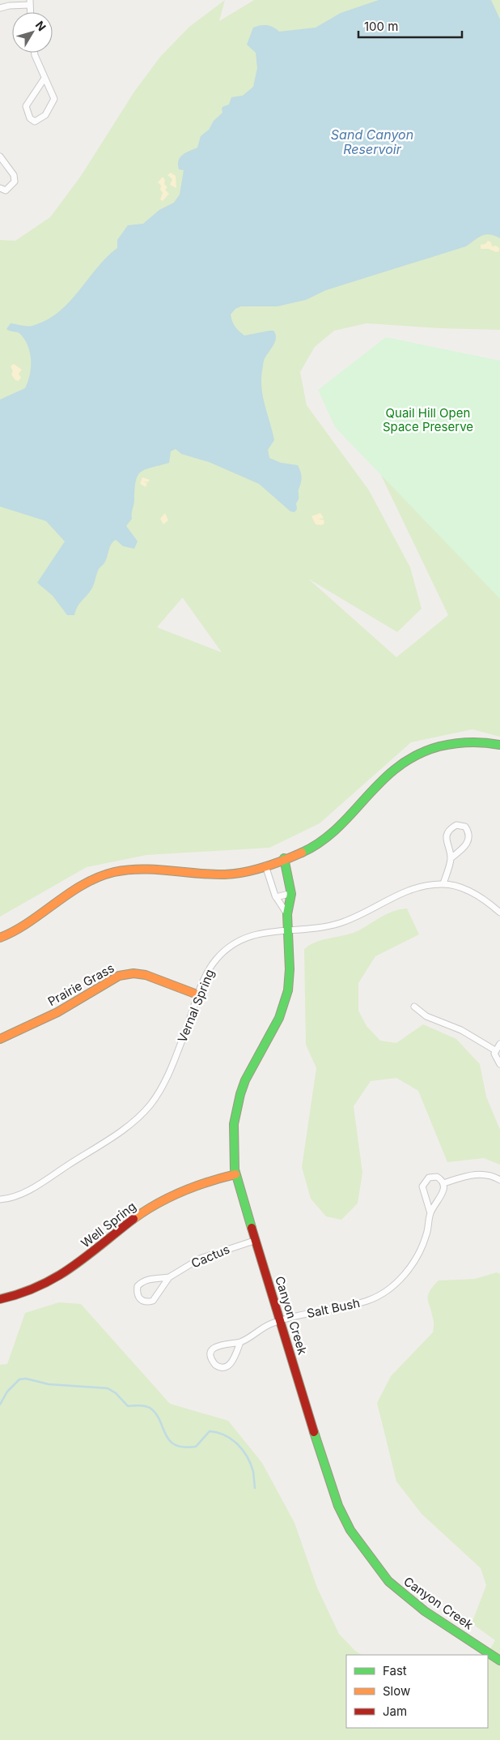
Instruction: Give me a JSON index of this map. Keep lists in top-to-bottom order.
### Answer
{
  "streets": {
    "street": [
      "Prairie Grass",
      "Vernal Spring",
      "Well Spring",
      "Cactus",
      "Salt Bush",
      "Canyon Creek"
    ]
  },
  "crossings": [
    ["Prairie Grass", "Vernal Spring"],
    ["Vernal Spring", "Canyon Creek"],
    ["Well Spring", "Canyon Creek"],
    ["Cactus", "Canyon Creek"],
    ["Salt Bush", "Canyon Creek"]
  ],
  "water": ["Sand Canyon Reservoir"],
  "parks": ["Quail Hill Open Space Preserve"],
  "legend": ["Fast", "Slow", "Jam"],
  "scale_bar": "100 m",
  "north": "top right"
}
